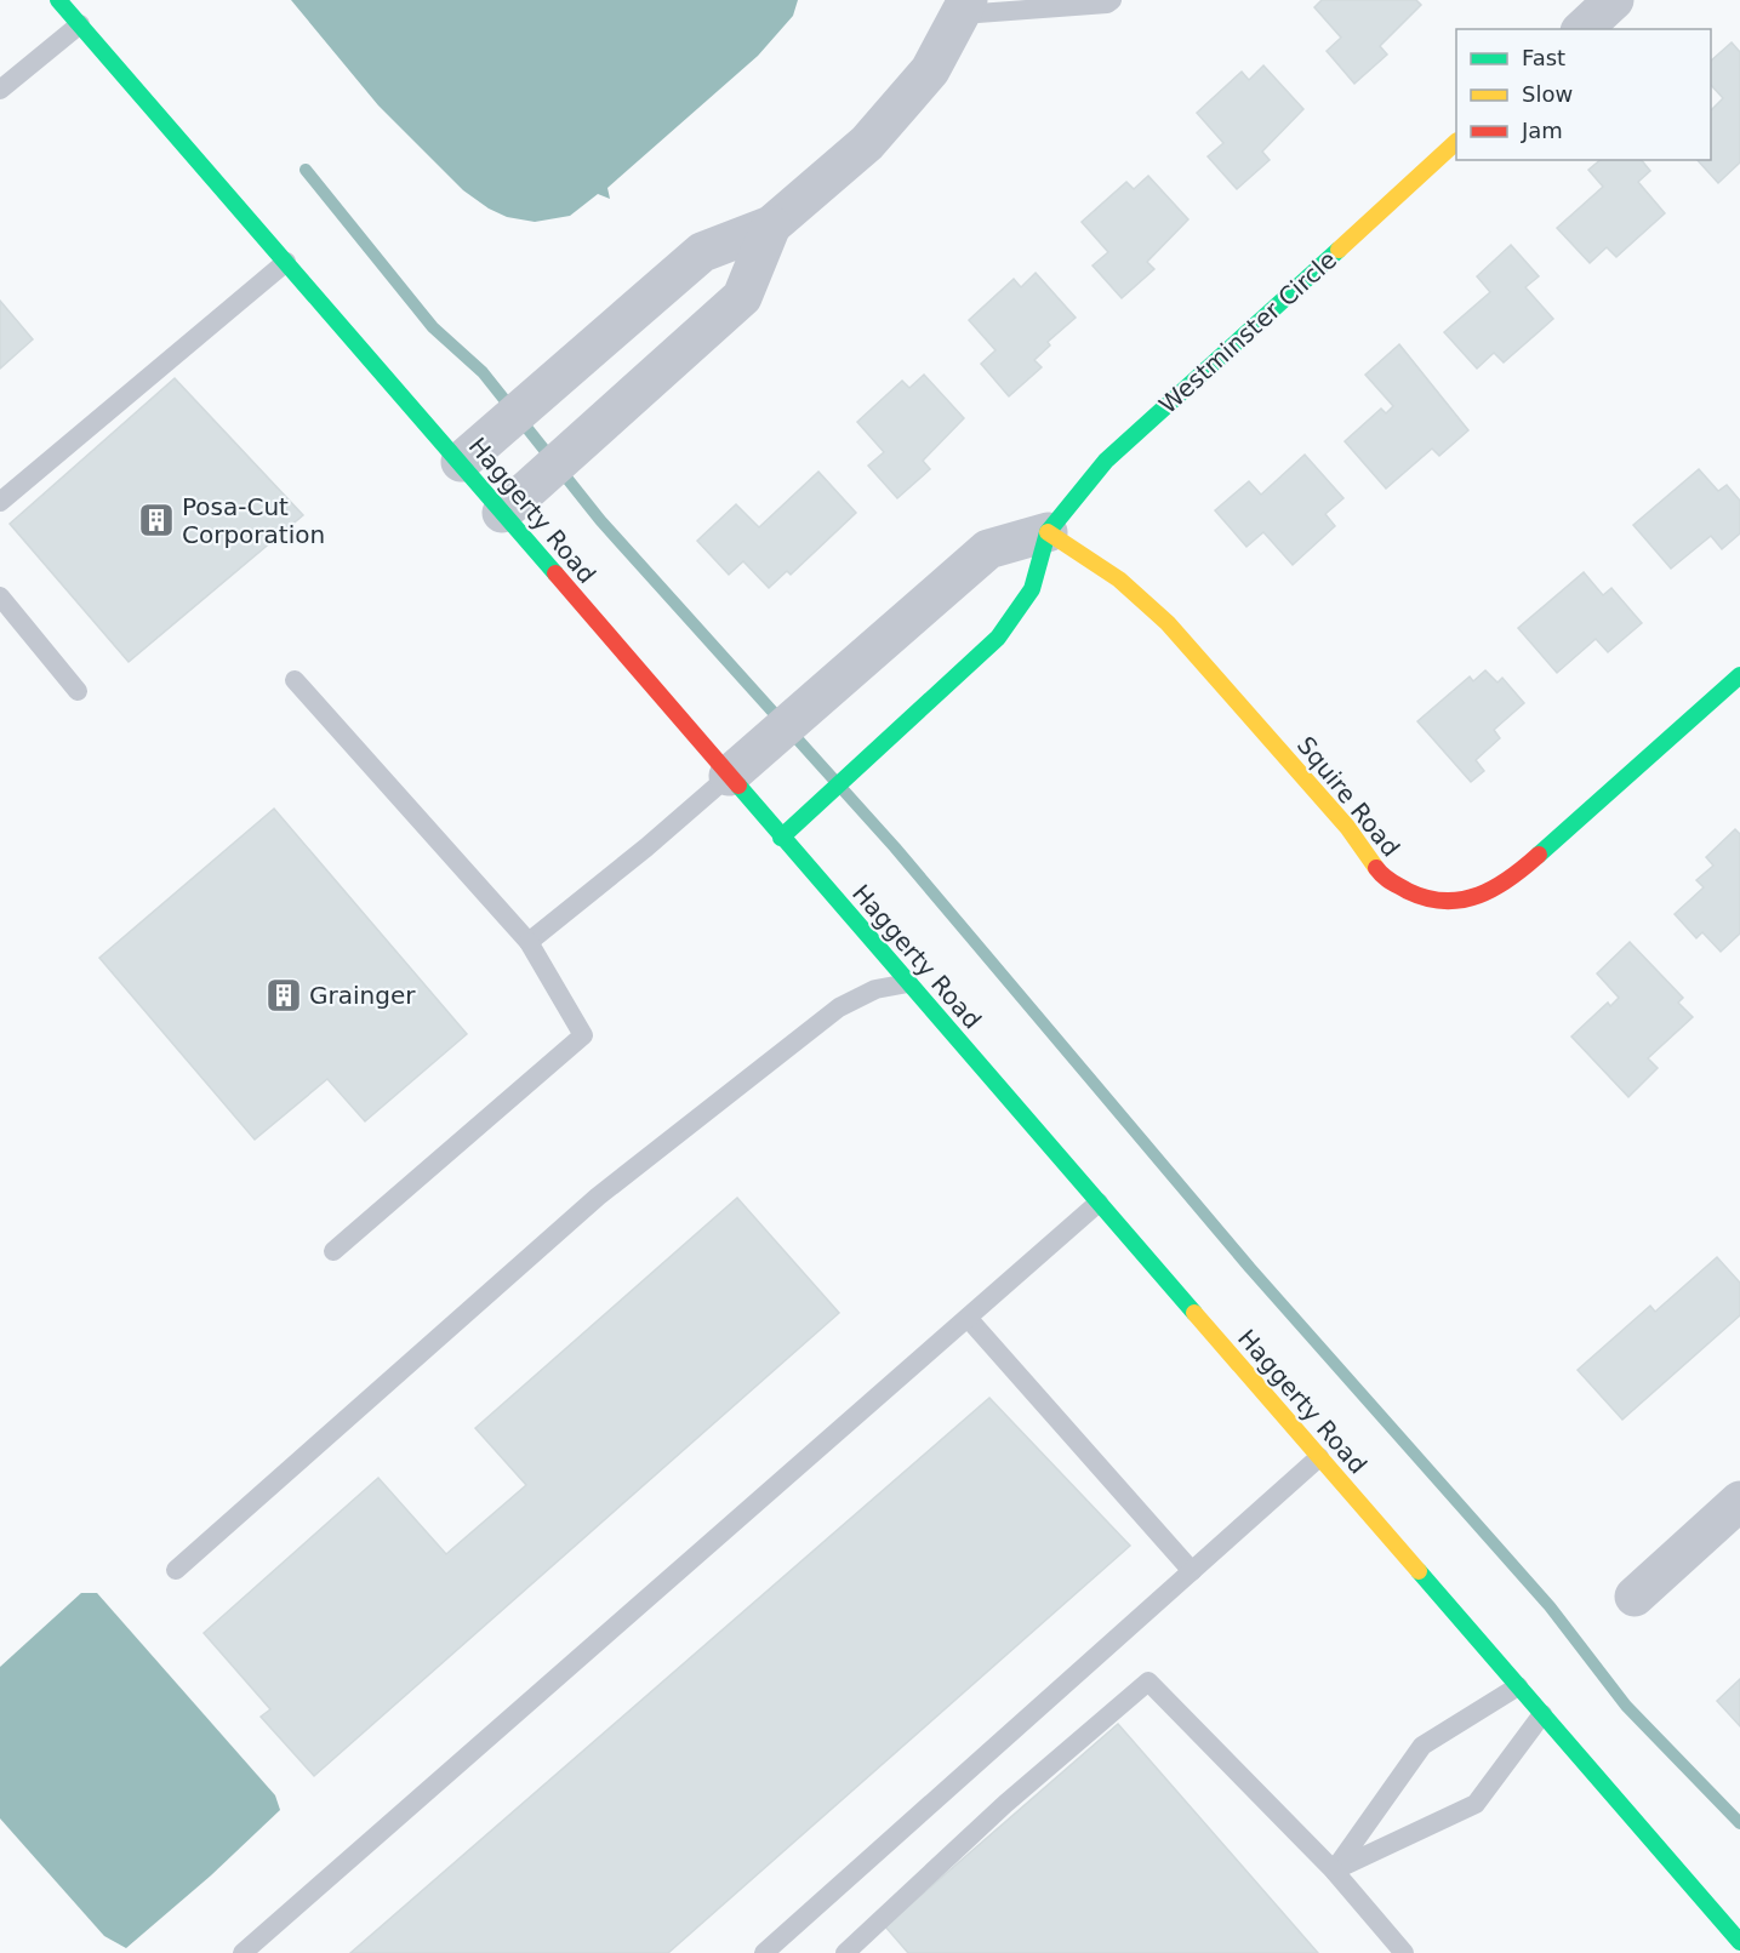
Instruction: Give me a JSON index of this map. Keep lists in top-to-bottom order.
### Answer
{
  "streets": {
    "street": ["Westminster Circle", "Haggerty Road", "Squire Road"]
  },
  "crossings": [
    ["Westminster Circle", "Haggerty Road"],
    ["Westminster Circle", "Squire Road"]
  ],
  "places": {
    "building": ["Posa-Cut Corporation", "Grainger"]
  },
  "legend": ["Fast", "Slow", "Jam"]
}
